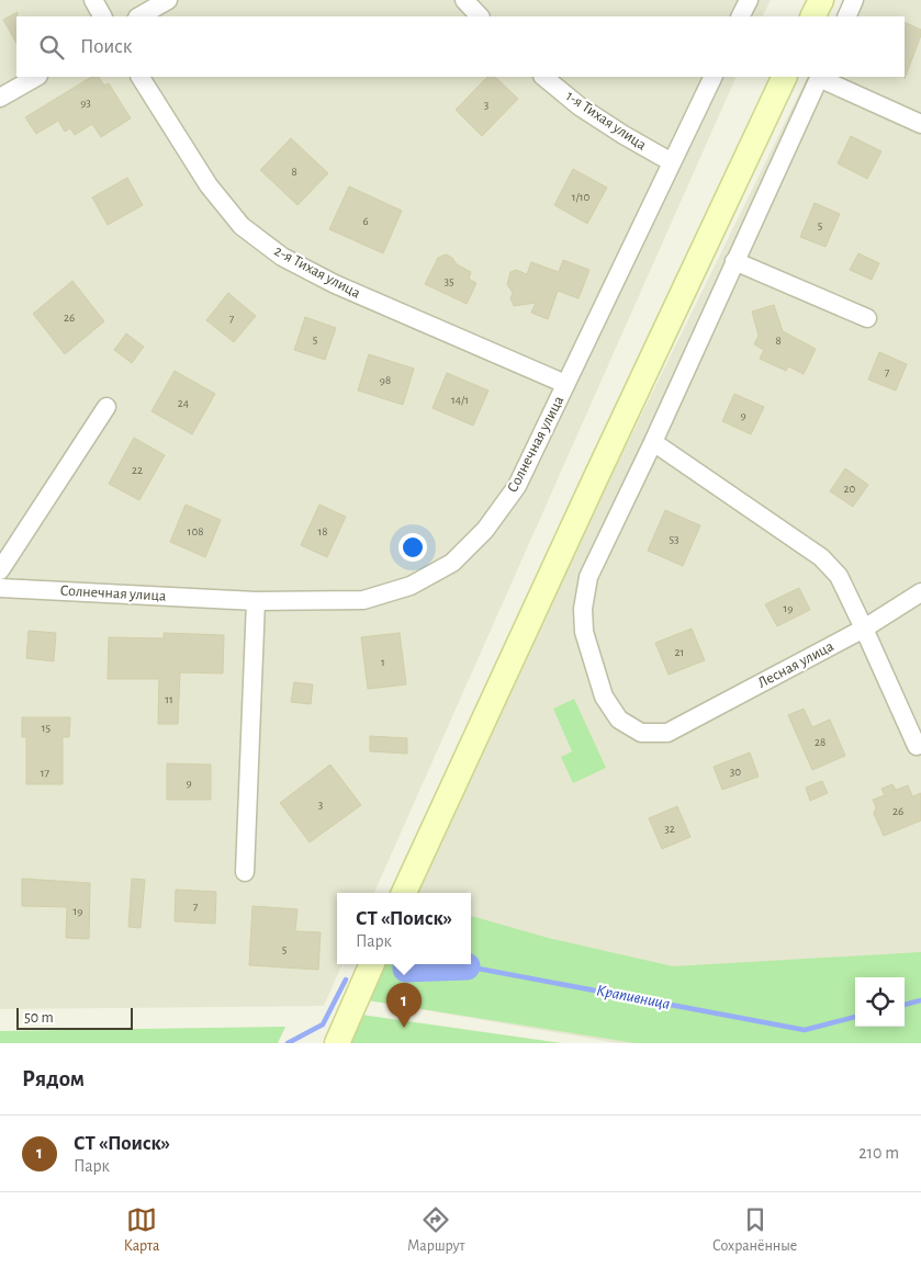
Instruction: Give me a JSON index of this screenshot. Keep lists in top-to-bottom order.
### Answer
{
  "streets": {
    "street": [
      "1-я Тихая улица",
      "2-я Тихая улица",
      "Солнечная улица",
      "Лесная улица"
    ]
  },
  "crossings": [
    ["1-я Тихая улица", "Солнечная улица"],
    ["2-я Тихая улица", "Солнечная улица"]
  ],
  "water": ["Крапивница"],
  "house_numbers": [
    "93",
    "3",
    "8",
    "1/10",
    "6",
    "5",
    "35",
    "26",
    "7",
    "5",
    "8",
    "7",
    "98",
    "14/1",
    "24",
    "9",
    "22",
    "20",
    "108",
    "18",
    "53",
    "19",
    "21",
    "1",
    "11",
    "15",
    "28",
    "30",
    "17",
    "9",
    "3",
    "26",
    "32",
    "7",
    "19",
    "5"
  ],
  "scale_bar": "50 m",
  "page": {
    "search": "Поиск",
    "popup": ["СТ «Поиск»", "Парк"],
    "pins": "1",
    "scale": "50 m",
    "heading": "Рядом",
    "list": [
      {
        "mark": "1",
        "name": "СТ «Поиск»",
        "note": "Парк",
        "value": "210 m"
      }
    ],
    "nav": ["Карта", "Маршрут", "Сохранённые"]
  }
}
